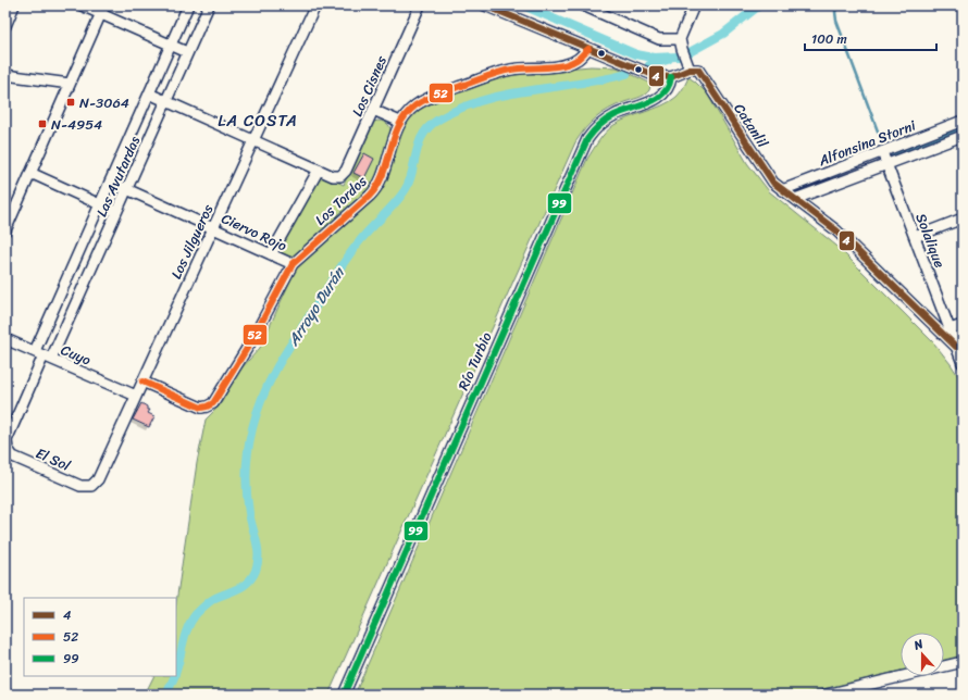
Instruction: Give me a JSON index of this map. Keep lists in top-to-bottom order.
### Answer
{
  "streets": {
    "street": [
      "Los Cisnes",
      "Catanlil",
      "Alfonsina Storni",
      "Las Avutardas",
      "Los Tordos",
      "Ciervo Rojo",
      "Solalique",
      "Los Jilgueros",
      "Cuyo",
      "Río Turbio",
      "El Sol"
    ]
  },
  "crossings": [
    ["Catanlil", "Alfonsina Storni"],
    ["Catanlil", "Solalique"],
    ["Alfonsina Storni", "Solalique"],
    ["Las Avutardas", "Ciervo Rojo"],
    ["Las Avutardas", "Cuyo"],
    ["Las Avutardas", "El Sol"],
    ["Los Tordos", "Ciervo Rojo"],
    ["Ciervo Rojo", "Los Jilgueros"],
    ["Los Jilgueros", "Cuyo"],
    ["Los Jilgueros", "El Sol"]
  ],
  "districts": ["LA COSTA"],
  "water": ["Arroyo Durán"],
  "places": {
    "transit": ["N-3064", "N-4954"]
  },
  "lines": ["transit line 4", "transit line 52", "transit line 99"],
  "legend": ["4", "52", "99"],
  "scale_bar": "100 m",
  "north": "top"
}
